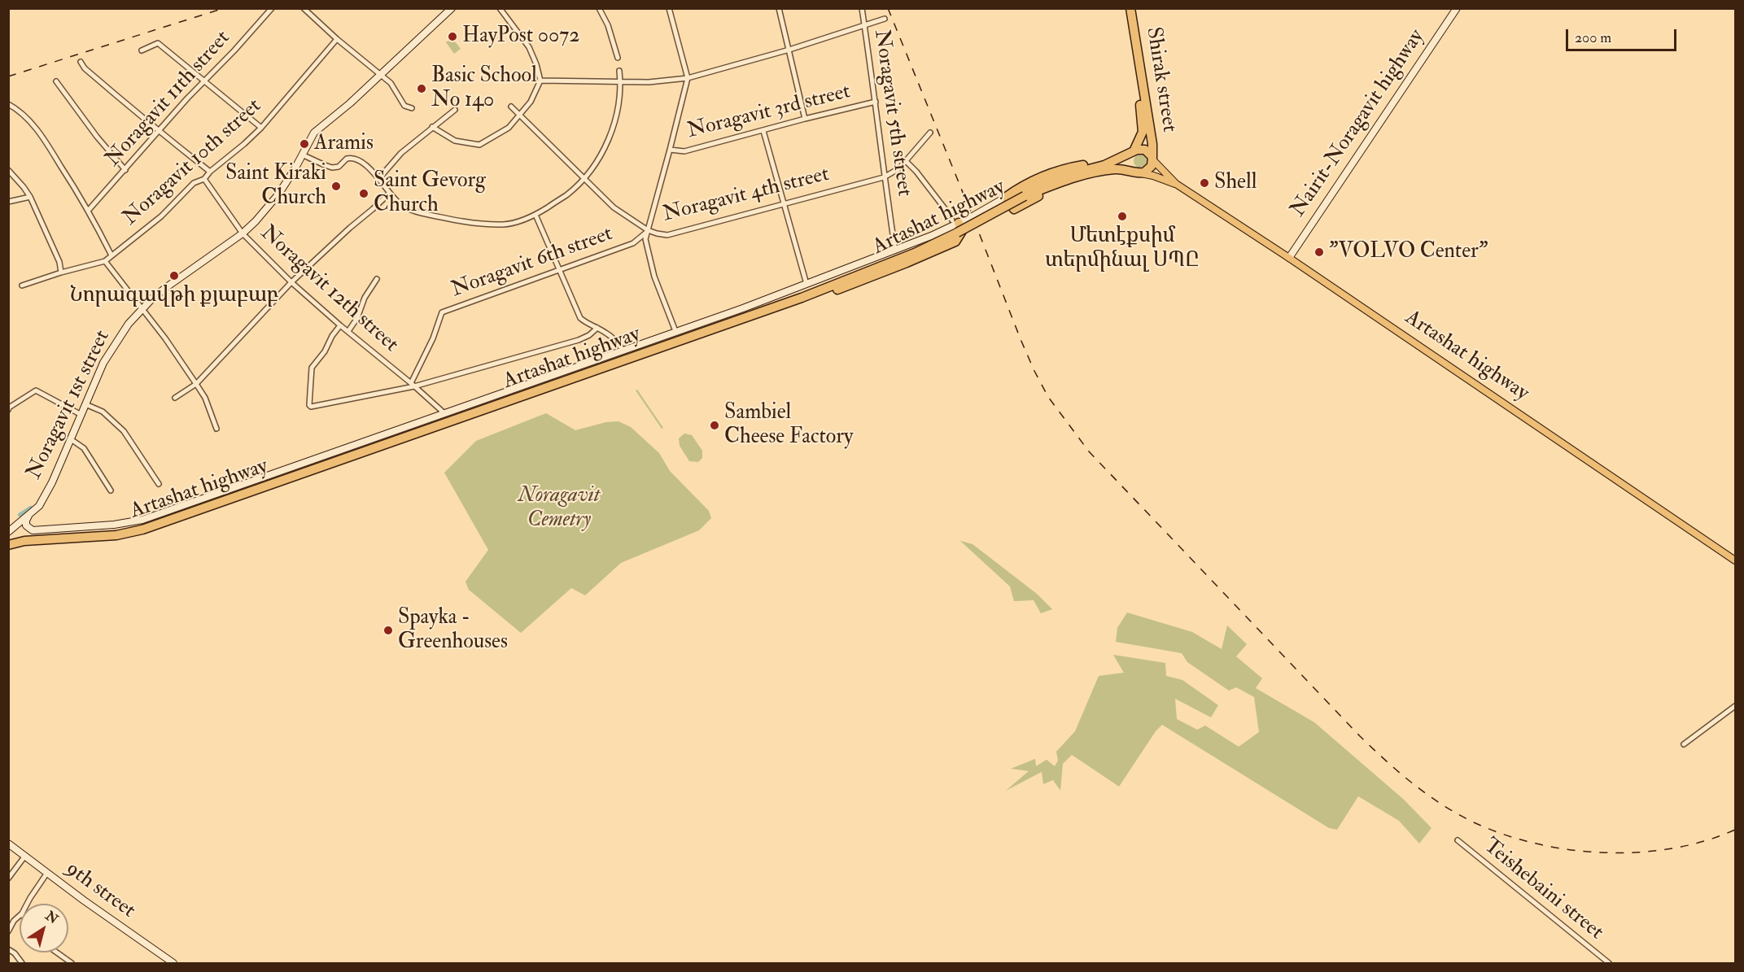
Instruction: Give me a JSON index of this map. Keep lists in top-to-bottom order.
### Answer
{
  "streets": {
    "highway": ["Shirak street", "Artashat highway"],
    "street": [
      "Noragavit 11th street",
      "Noragavit 3rd street",
      "Noragavit 5th street",
      "Nairit-Noragavit highway",
      "Noragavit 10th street",
      "Noragavit 4th street",
      "Noragavit 6th street",
      "Noragavit 12th street",
      "Noragavit 1st street",
      "Teishebaini street",
      "9th street"
    ]
  },
  "crossings": [
    ["Shirak street", "Artashat highway"],
    ["Noragavit 3rd street", "Noragavit 5th street"],
    ["Noragavit 3rd street", "Noragavit 6th street"],
    ["Noragavit 5th street", "Noragavit 4th street"],
    ["Noragavit 5th street", "Artashat highway"],
    ["Nairit-Noragavit highway", "Artashat highway"],
    ["Noragavit 10th street", "Noragavit 12th street"],
    ["Noragavit 4th street", "Noragavit 6th street"],
    ["Artashat highway", "Noragavit 6th street"],
    ["Artashat highway", "Noragavit 12th street"],
    ["Artashat highway", "Noragavit 1st street"],
    ["Noragavit 6th street", "Noragavit 12th street"],
    ["Noragavit 12th street", "Noragavit 1st street"]
  ],
  "parks": ["Noragavit Cemetry"],
  "places": [
    "HayPost 0072",
    "Basic School No 140",
    "Aramis",
    "Shell",
    "Saint Kiraki Church",
    "Saint Gevorg Church",
    "Մետէքսիմ տերմինալ ՍՊԸ",
    "\"VOLVO Center\"",
    "Նորագավթի քյաբաբ",
    "Sambiel Cheese Factory",
    "Spayka - Greenhouses"
  ],
  "scale_bar": "200 m",
  "north": "top right"
}
